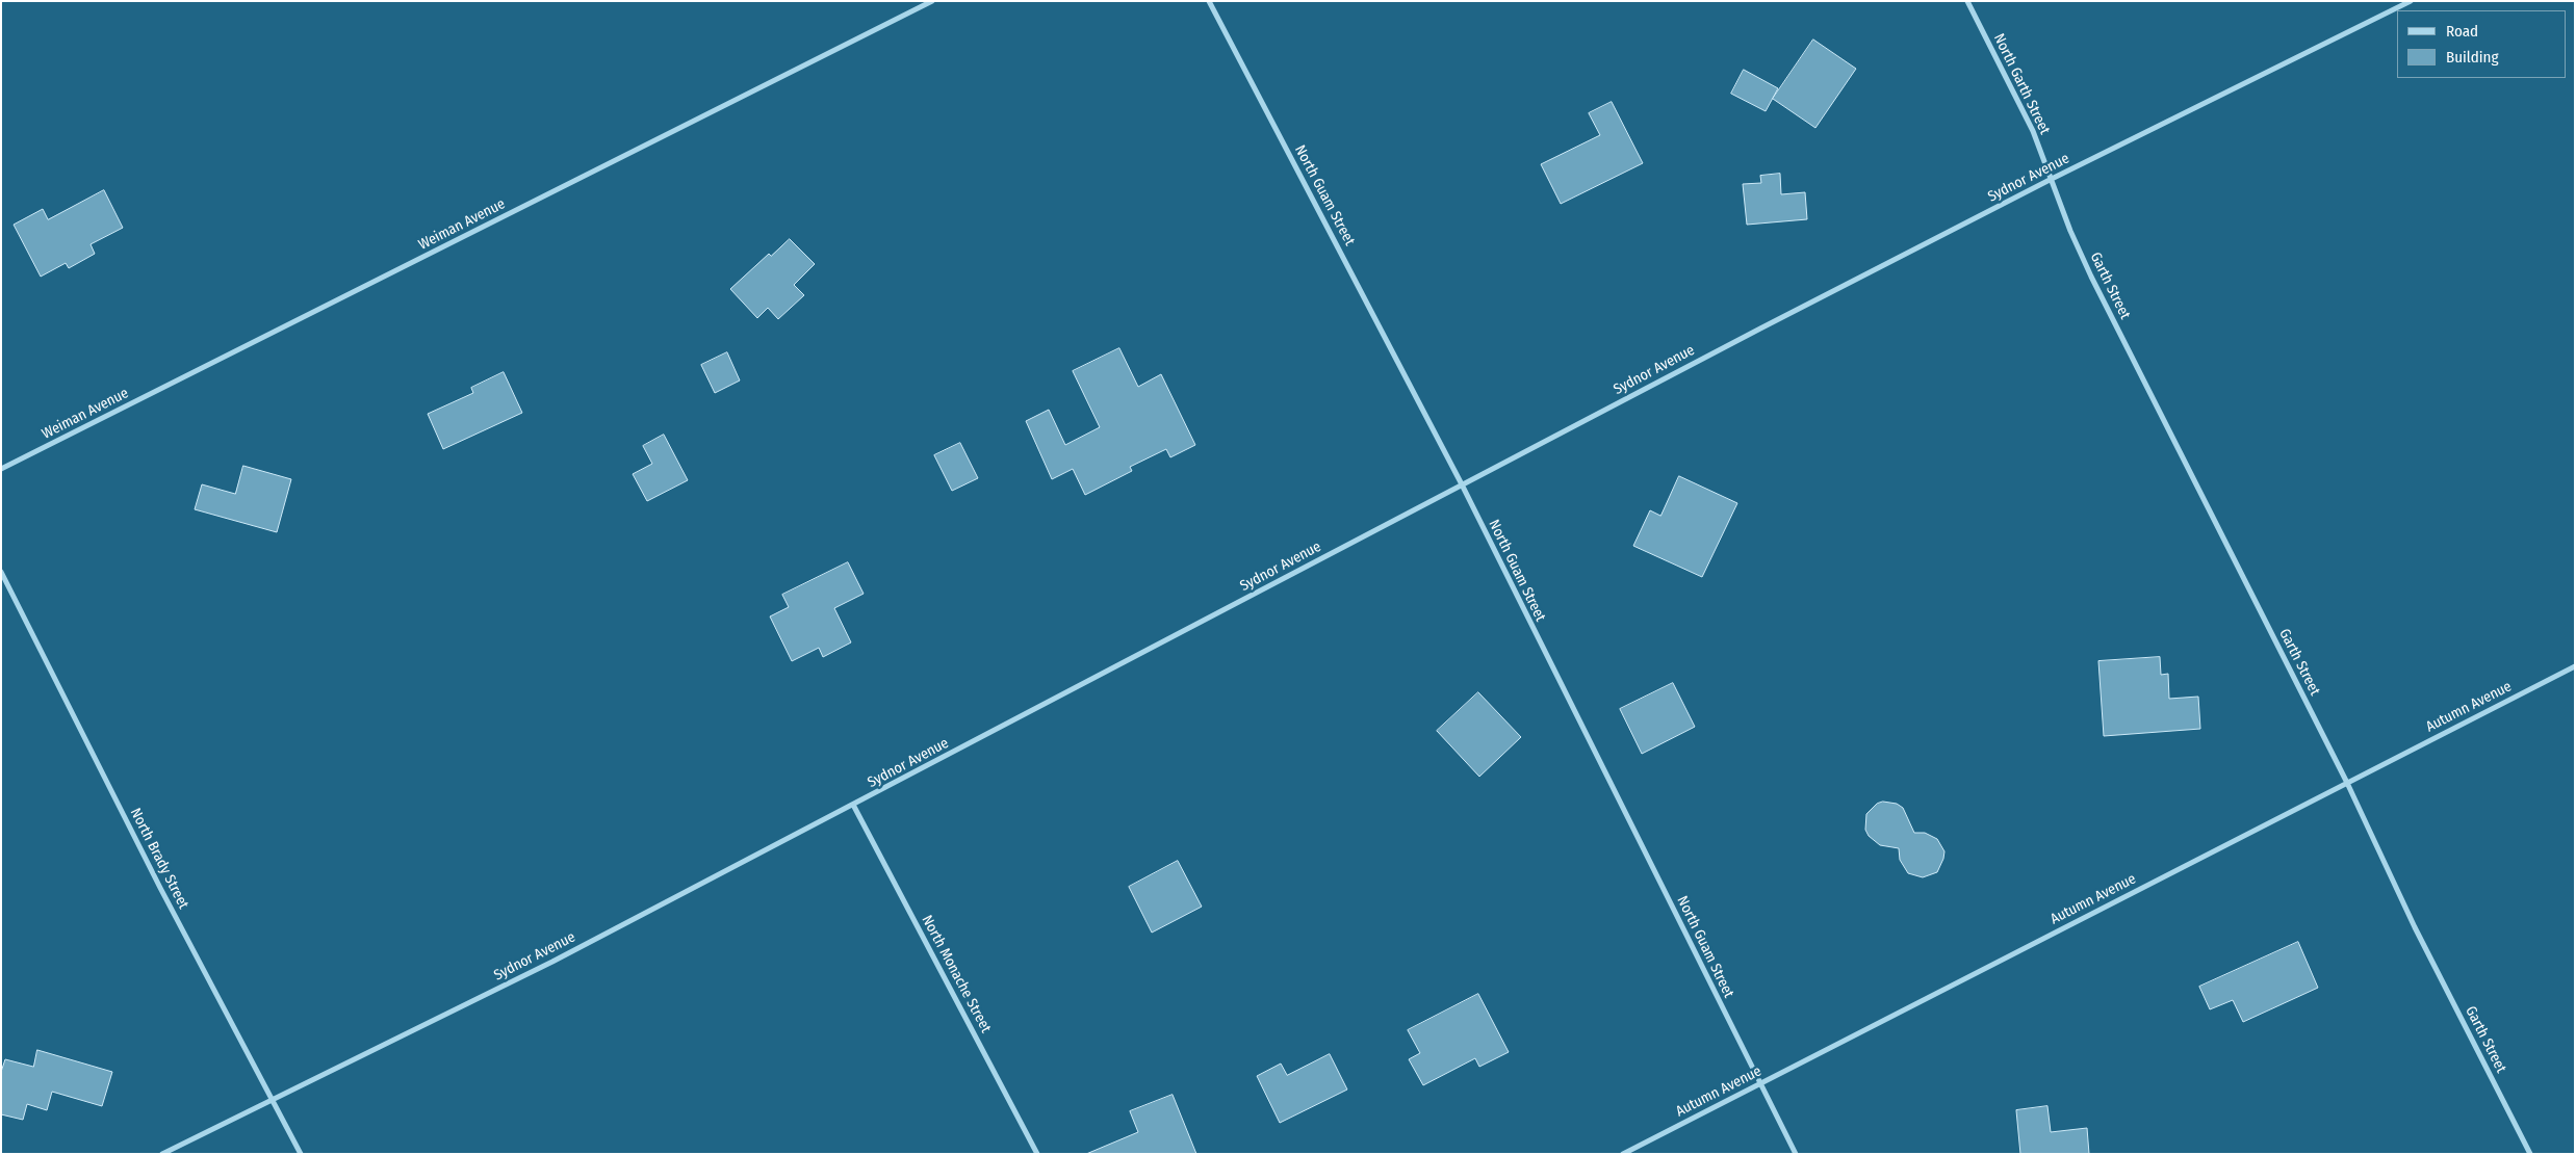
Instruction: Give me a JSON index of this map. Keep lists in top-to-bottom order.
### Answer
{
  "streets": {
    "street": [
      "North Garth Street",
      "Sydnor Avenue",
      "North Guam Street",
      "Weiman Avenue",
      "Garth Street",
      "Autumn Avenue",
      "North Brady Street",
      "North Monache Street"
    ]
  },
  "crossings": [
    ["North Garth Street", "Sydnor Avenue"],
    ["North Garth Street", "Garth Street"],
    ["Sydnor Avenue", "North Guam Street"],
    ["Sydnor Avenue", "Garth Street"],
    ["Sydnor Avenue", "North Brady Street"],
    ["Sydnor Avenue", "North Monache Street"],
    ["North Guam Street", "Autumn Avenue"],
    ["Garth Street", "Autumn Avenue"]
  ],
  "legend": ["Road", "Building"]
}
